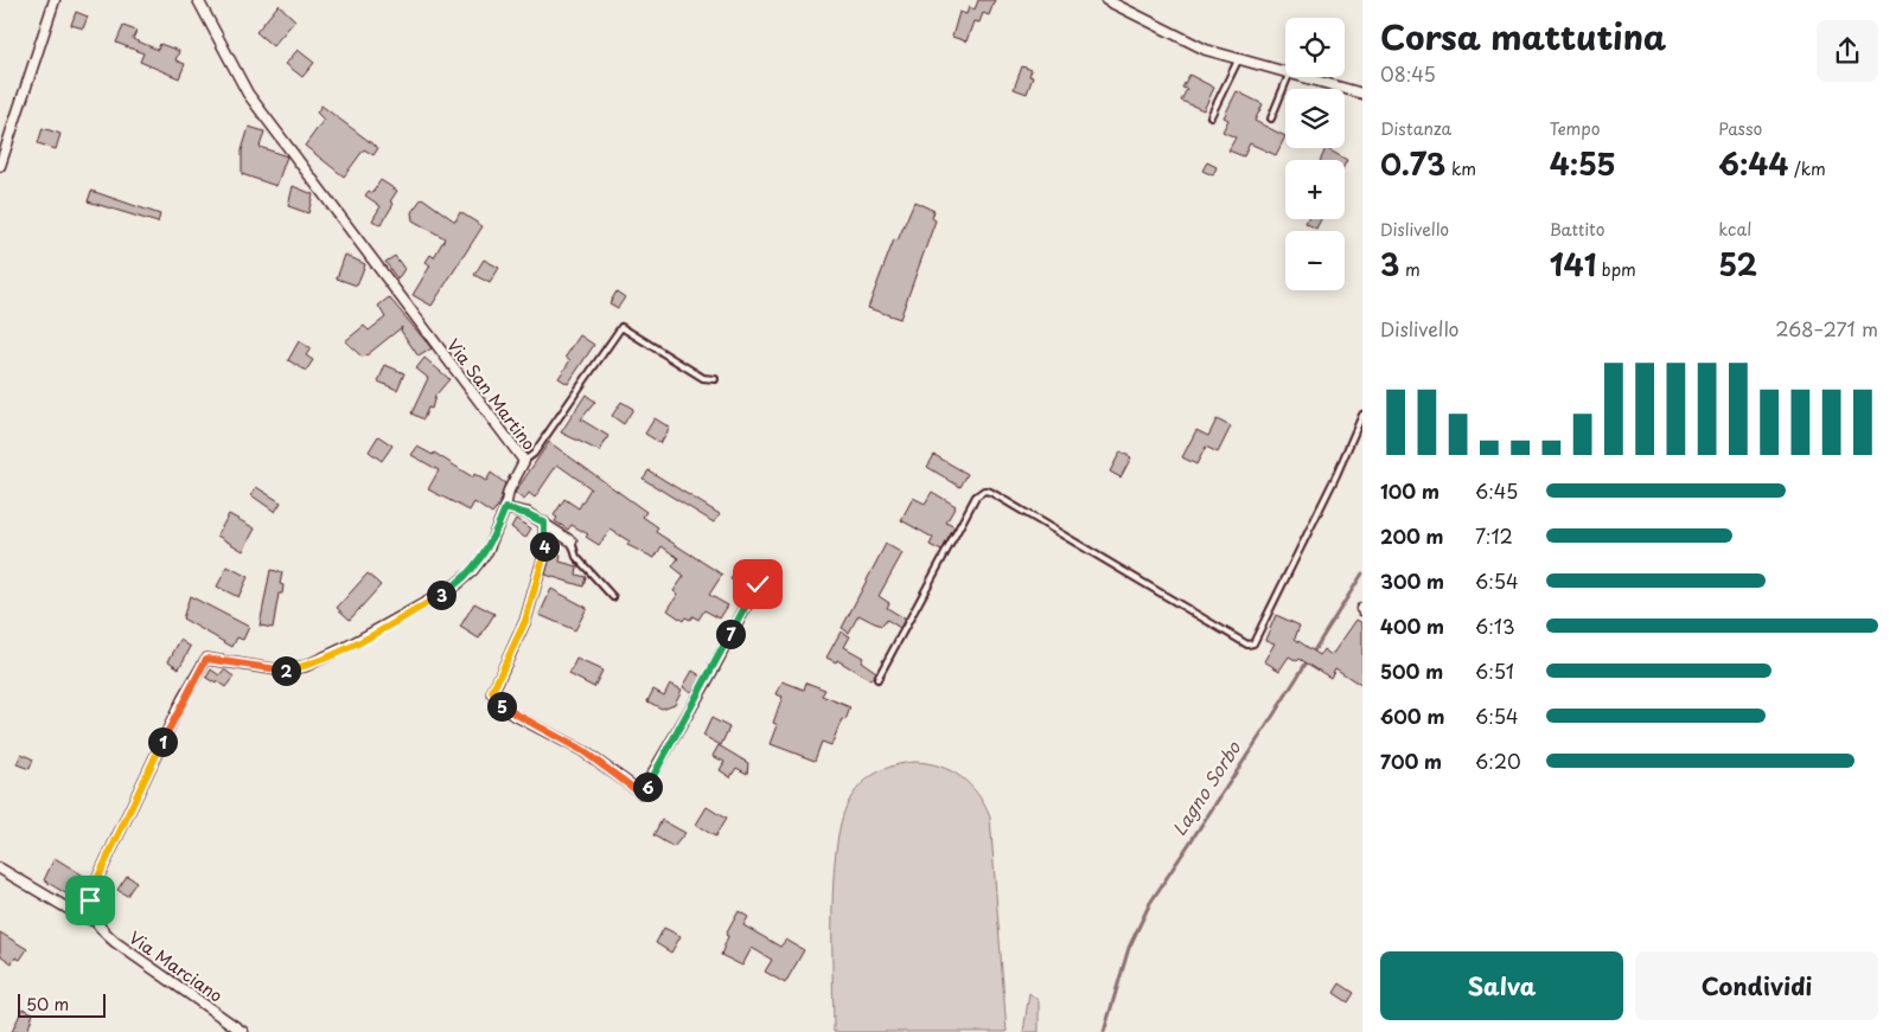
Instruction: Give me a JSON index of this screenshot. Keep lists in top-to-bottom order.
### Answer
{
  "streets": {
    "street": ["Via San Martino", "Via Marciano"]
  },
  "crossings": [
    ["Via San Martino", "Via Marciano"]
  ],
  "water": ["Lagno Sorbo"],
  "scale_bar": "50 m",
  "page": {
    "heading": ["Corsa mattutina", "08:45"],
    "map_buttons": ["+", "−"],
    "stats": [
      ["Distanza", "0.73 km"],
      ["Tempo", "4:55"],
      ["Passo", "6:44 /km"],
      ["Dislivello", "3 m"],
      ["Battito", "141 bpm"],
      ["kcal", "52"]
    ],
    "chart": ["Dislivello", "268–271 m"],
    "list": [
      {
        "name": "100 m",
        "note": "6:45"
      },
      {
        "name": "200 m",
        "note": "7:12"
      },
      {
        "name": "300 m",
        "note": "6:54"
      },
      {
        "name": "400 m",
        "note": "6:13"
      },
      {
        "name": "500 m",
        "note": "6:51"
      },
      {
        "name": "600 m",
        "note": "6:54"
      },
      {
        "name": "700 m",
        "note": "6:20"
      }
    ],
    "pins": [
      "4",
      "3",
      "7",
      "2",
      "5",
      "1",
      "6"
    ],
    "buttons": ["Salva", "Condividi"],
    "scale": "50 m"
  }
}
